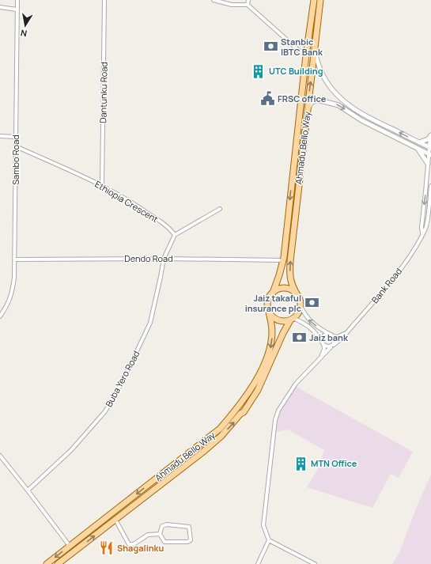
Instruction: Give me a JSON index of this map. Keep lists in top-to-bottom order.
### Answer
{
  "streets": {
    "main road": ["Ahmadu Bello Way"],
    "street": [
      "Dantunku Road",
      "Sambo Road",
      "Ethiopia Crescent",
      "Dendo Road",
      "Bank Road",
      "Buba Yero Road"
    ]
  },
  "crossings": [
    ["Dantunku Road", "Ethiopia Crescent"],
    ["Ahmadu Bello Way", "Dendo Road"],
    ["Sambo Road", "Ethiopia Crescent"],
    ["Sambo Road", "Dendo Road"],
    ["Dendo Road", "Buba Yero Road"]
  ],
  "places": {
    "bank": ["Stanbic IBTC Bank", "Jaiz takaful insurance plc", "Jaiz bank"],
    "building": ["UTC Building", "MTN Office"],
    "public building": ["FRSC office"],
    "restaurant": ["Shagalinku"]
  },
  "north": "bottom"
}
